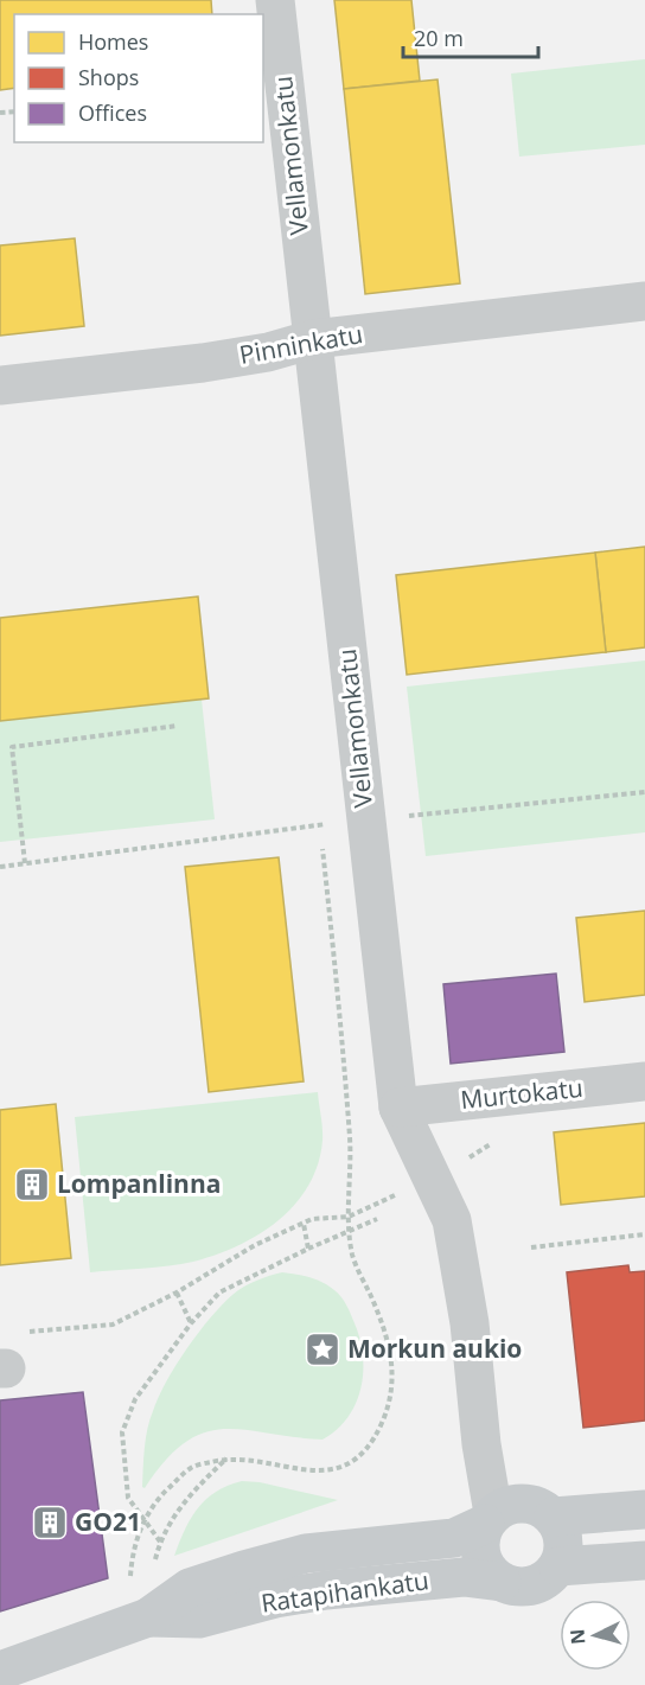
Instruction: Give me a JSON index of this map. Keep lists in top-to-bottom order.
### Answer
{
  "streets": {
    "main road": ["Ratapihankatu"],
    "street": ["Vellamonkatu", "Pinninkatu", "Murtokatu"]
  },
  "crossings": [
    ["Vellamonkatu", "Pinninkatu"],
    ["Vellamonkatu", "Murtokatu"],
    ["Vellamonkatu", "Ratapihankatu"]
  ],
  "places": {
    "building": ["Lompanlinna", "GO21"],
    "place": ["Morkun aukio"]
  },
  "legend": ["Homes", "Shops", "Offices"],
  "scale_bar": "20 m",
  "north": "left"
}
